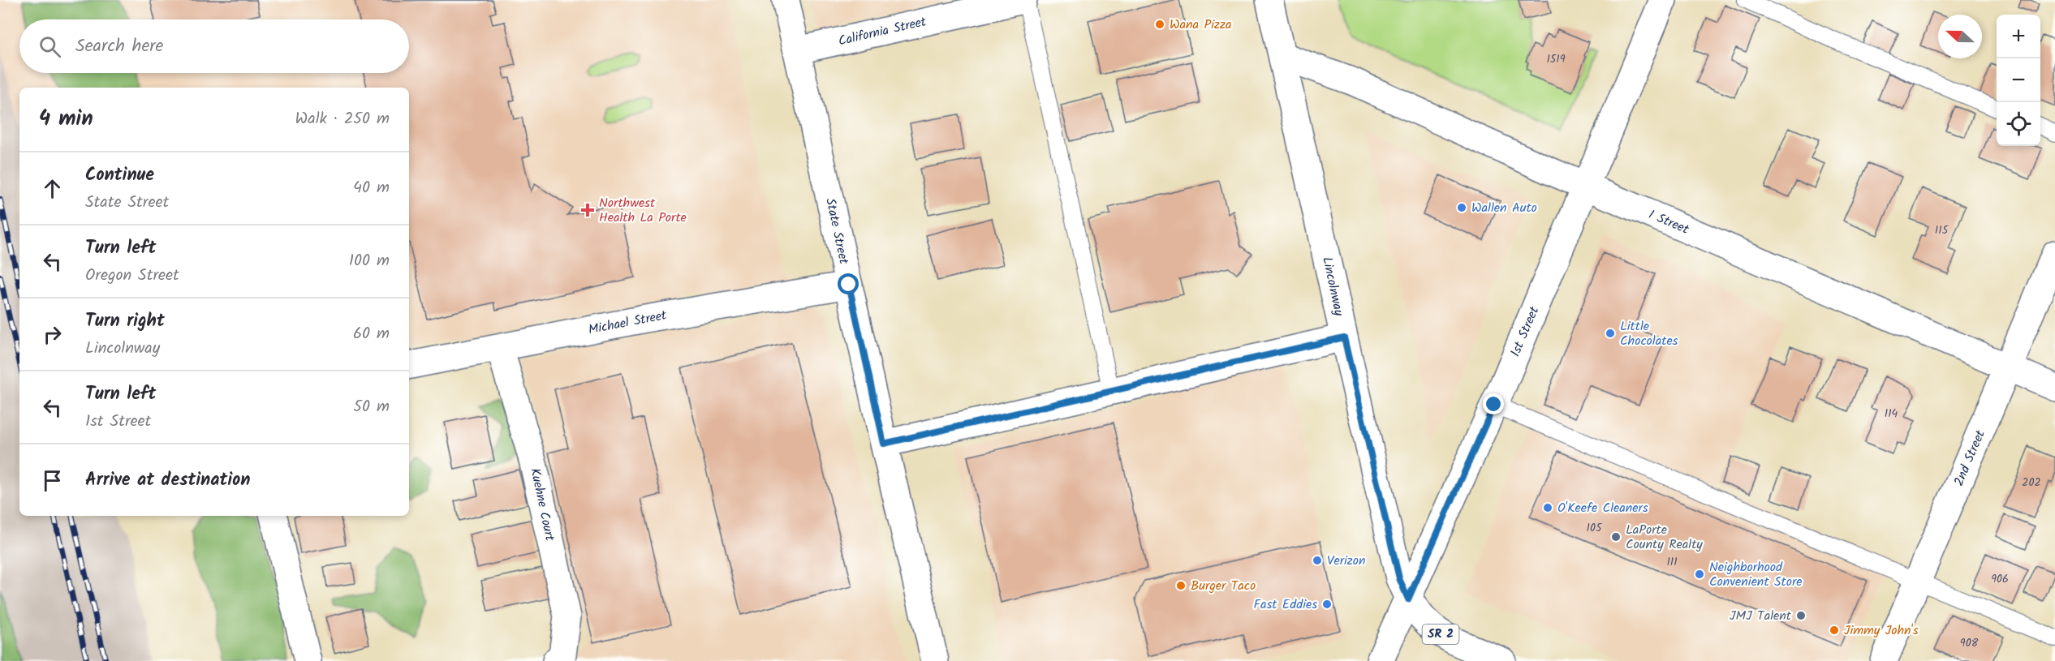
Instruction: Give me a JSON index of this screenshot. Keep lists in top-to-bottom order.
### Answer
{
  "streets": {
    "street": [
      "California Street",
      "I Street",
      "State Street",
      "Lincolnway",
      "Michael Street",
      "1st Street",
      "2nd Street",
      "Kuehne Court",
      "SR 2"
    ]
  },
  "crossings": [
    ["California Street", "State Street"],
    ["I Street", "Lincolnway"],
    ["I Street", "1st Street"],
    ["I Street", "2nd Street"],
    ["State Street", "Michael Street"],
    ["Lincolnway", "1st Street"],
    ["Lincolnway", "SR 2"],
    ["Michael Street", "Kuehne Court"],
    ["1st Street", "SR 2"]
  ],
  "places": {
    "other": [
      "Wana Pizza",
      "Wallen Auto",
      "Little Chocolates",
      "O'Keefe Cleaners",
      "LaPorte County Realty",
      "Verizon",
      "Neighborhood Convenient Store",
      "Burger Taco",
      "Fast Eddies",
      "JMJ Talent",
      "Jimmy John's"
    ],
    "health": ["Northwest Health La Porte"]
  },
  "house_numbers": [
    "1519",
    "115",
    "114",
    "202",
    "105",
    "111",
    "906",
    "908"
  ],
  "north": "left",
  "page": {
    "map_buttons": ["+", "−"],
    "search": "Search here",
    "heading": ["4 min", "Walk · 250 m"],
    "list": [
      ["Continue", "State Street", "40 m"],
      ["Turn left", "Oregon Street", "100 m"],
      ["Turn right", "Lincolnway", "60 m"],
      ["Turn left", "1st Street", "50 m"],
      "Arrive at destination"
    ]
  }
}
